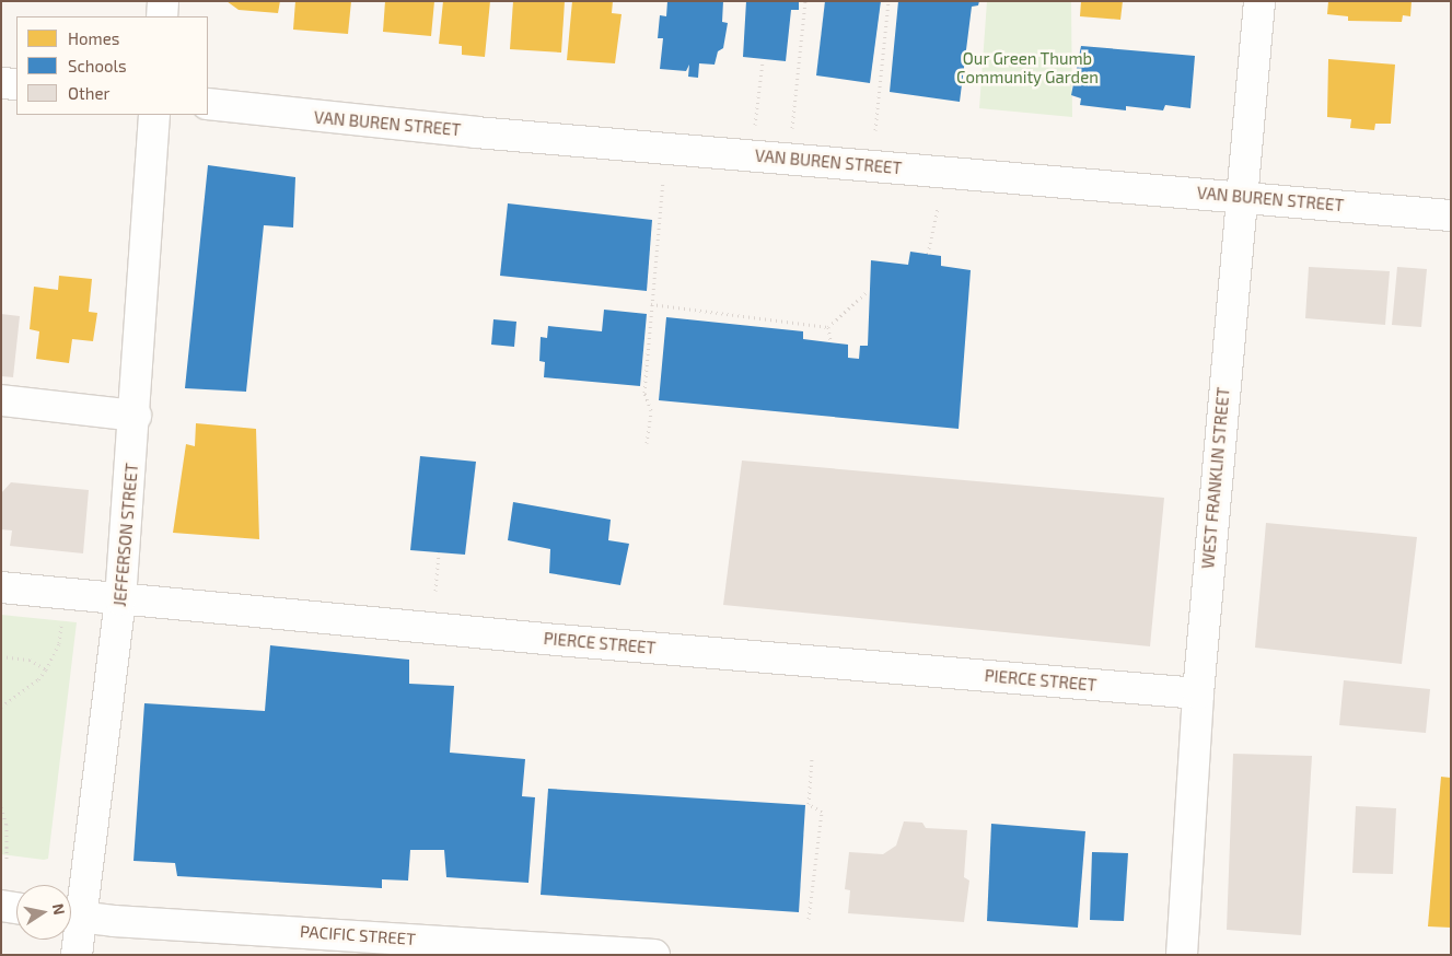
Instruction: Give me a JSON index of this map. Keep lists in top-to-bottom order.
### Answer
{
  "streets": {
    "street": [
      "VAN BUREN STREET",
      "WEST FRANKLIN STREET",
      "JEFFERSON STREET",
      "PIERCE STREET",
      "PACIFIC STREET"
    ]
  },
  "crossings": [
    ["VAN BUREN STREET", "WEST FRANKLIN STREET"],
    ["WEST FRANKLIN STREET", "PIERCE STREET"],
    ["JEFFERSON STREET", "PIERCE STREET"],
    ["JEFFERSON STREET", "PACIFIC STREET"]
  ],
  "parks": ["Our Green Thumb Community Garden"],
  "legend": ["Homes", "Schools", "Other"],
  "north": "right"
}
